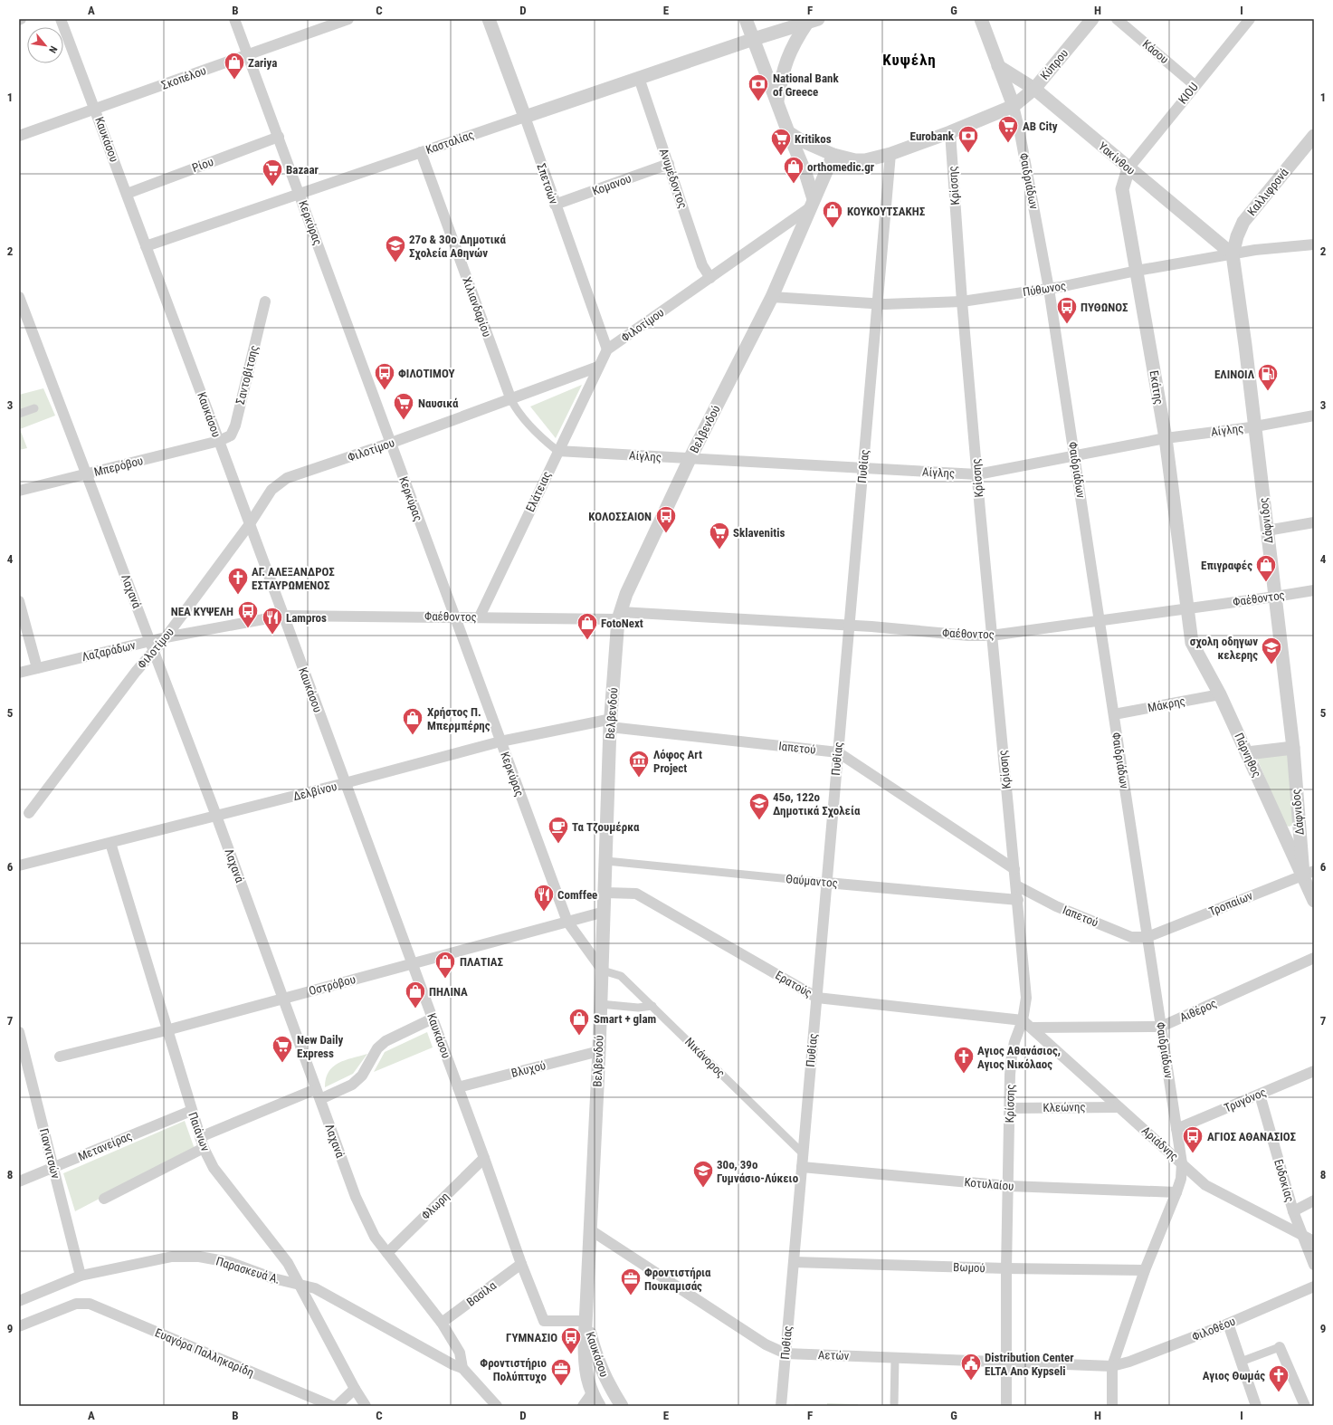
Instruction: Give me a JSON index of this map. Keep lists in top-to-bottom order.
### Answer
{
  "streets": {
    "street": [
      "Κάσου",
      "Κύπρου",
      "Σκοπέλου",
      "KIOU",
      "Καυκάσου",
      "Κασταλίας",
      "Υακίνθου",
      "Ρίου",
      "Ανυμέδοντος",
      "Φαιδριάδων",
      "Σπετσών",
      "Κομανου",
      "Κρίσσης",
      "Καλλιφρονά",
      "Κερκύρας",
      "Πύθωνος",
      "Χιλιανδαρίου",
      "Φιλοτίμου",
      "Σαντοβίτσης",
      "Εκάτης",
      "Βελβενδού",
      "Αίγλης",
      "Μπερόβου",
      "Πυθίας",
      "Ελάτειας",
      "Δάφνιδος",
      "Λαχανά",
      "Φαέθοντος",
      "Λαζαράδων",
      "Μάκρης",
      "Ιαπετού",
      "Πάρνηθος",
      "Δελβίνου",
      "Θαύμαντος",
      "Τροπαίων",
      "Ερατούς",
      "Οστρόβου",
      "Αιθέρος",
      "Νικάνορος",
      "Βλυχού",
      "Τρυγόνος",
      "Κλεώνης",
      "Παιάνων",
      "Αριάδνης",
      "Μετανείρας",
      "Γιαννιτσών",
      "Ευδοκίας",
      "Κοτυλαίου",
      "Φλωρη",
      "Βωμού",
      "Παρασκευά Α.",
      "Βασίλα",
      "Φιλοθέου",
      "Ευαγόρα Παλληκαρίδη",
      "Αετών"
    ]
  },
  "crossings": [
    ["Κάσου", "KIOU"],
    ["Κύπρου", "Υακίνθου"],
    ["Κύπρου", "Φαιδριάδων"],
    ["Κύπρου", "Κρίσσης"],
    ["Κύπρου", "Βελβενδού"],
    ["Κύπρου", "Πυθίας"],
    ["Σκοπέλου", "Καυκάσου"],
    ["Σκοπέλου", "Κερκύρας"],
    ["KIOU", "Υακίνθου"],
    ["KIOU", "Εκάτης"],
    ["Καυκάσου", "Κασταλίας"],
    ["Καυκάσου", "Ρίου"],
    ["Καυκάσου", "Φιλοτίμου"],
    ["Καυκάσου", "Σαντοβίτσης"],
    ["Καυκάσου", "Βελβενδού"],
    ["Καυκάσου", "Μπερόβου"],
    ["Καυκάσου", "Φαέθοντος"],
    ["Καυκάσου", "Λαζαράδων"],
    ["Καυκάσου", "Δελβίνου"],
    ["Καυκάσου", "Οστρόβου"],
    ["Καυκάσου", "Βλυχού"],
    ["Καυκάσου", "Φλωρη"],
    ["Καυκάσου", "Βασίλα"],
    ["Κασταλίας", "Ανυμέδοντος"],
    ["Κασταλίας", "Σπετσών"],
    ["Κασταλίας", "Κερκύρας"],
    ["Κασταλίας", "Χιλιανδαρίου"],
    ["Υακίνθου", "Καλλιφρονά"],
    ["Υακίνθου", "Πύθωνος"],
    ["Υακίνθου", "Εκάτης"],
    ["Υακίνθου", "Δάφνιδος"],
    ["Ρίου", "Κερκύρας"],
    ["Ανυμέδοντος", "Κομανου"],
    ["Ανυμέδοντος", "Φιλοτίμου"],
    ["Φαιδριάδων", "Πύθωνος"],
    ["Φαιδριάδων", "Αίγλης"],
    ["Φαιδριάδων", "Φαέθοντος"],
    ["Φαιδριάδων", "Μάκρης"],
    ["Φαιδριάδων", "Ιαπετού"],
    ["Φαιδριάδων", "Τροπαίων"],
    ["Φαιδριάδων", "Αιθέρος"],
    ["Φαιδριάδων", "Τρυγόνος"],
    ["Φαιδριάδων", "Αριάδνης"],
    ["Φαιδριάδων", "Κοτυλαίου"],
    ["Φαιδριάδων", "Βωμού"],
    ["Φαιδριάδων", "Φιλοθέου"],
    ["Φαιδριάδων", "Αετών"],
    ["Σπετσών", "Κομανου"],
    ["Σπετσών", "Φιλοτίμου"],
    ["Κρίσσης", "Πύθωνος"],
    ["Κρίσσης", "Αίγλης"],
    ["Κρίσσης", "Φαέθοντος"],
    ["Κρίσσης", "Ιαπετού"],
    ["Κρίσσης", "Θαύμαντος"],
    ["Κρίσσης", "Ερατούς"],
    ["Κρίσσης", "Αιθέρος"],
    ["Κρίσσης", "Κλεώνης"],
    ["Κρίσσης", "Αριάδνης"],
    ["Κρίσσης", "Κοτυλαίου"],
    ["Κρίσσης", "Βωμού"],
    ["Κρίσσης", "Αετών"],
    ["Καλλιφρονά", "Πύθωνος"],
    ["Καλλιφρονά", "Δάφνιδος"],
    ["Κερκύρας", "Φιλοτίμου"],
    ["Κερκύρας", "Βελβενδού"],
    ["Κερκύρας", "Φαέθοντος"],
    ["Κερκύρας", "Δελβίνου"],
    ["Κερκύρας", "Οστρόβου"],
    ["Κερκύρας", "Νικάνορος"],
    ["Πύθωνος", "Εκάτης"],
    ["Πύθωνος", "Βελβενδού"],
    ["Πύθωνος", "Πυθίας"],
    ["Πύθωνος", "Δάφνιδος"],
    ["Χιλιανδαρίου", "Φιλοτίμου"],
    ["Φιλοτίμου", "Βελβενδού"],
    ["Φιλοτίμου", "Ελάτειας"],
    ["Φιλοτίμου", "Λαχανά"],
    ["Φιλοτίμου", "Λαζαράδων"],
    ["Σαντοβίτσης", "Μπερόβου"],
    ["Εκάτης", "Αίγλης"],
    ["Εκάτης", "Φαέθοντος"],
    ["Εκάτης", "Πάρνηθος"],
    ["Βελβενδού", "Αίγλης"],
    ["Βελβενδού", "Φαέθοντος"],
    ["Βελβενδού", "Ιαπετού"],
    ["Βελβενδού", "Δελβίνου"],
    ["Βελβενδού", "Θαύμαντος"],
    ["Βελβενδού", "Ερατούς"],
    ["Βελβενδού", "Οστρόβου"],
    ["Βελβενδού", "Νικάνορος"],
    ["Βελβενδού", "Βλυχού"],
    ["Βελβενδού", "Αετών"],
    ["Αίγλης", "Πυθίας"],
    ["Αίγλης", "Ελάτειας"],
    ["Αίγλης", "Δάφνιδος"],
    ["Μπερόβου", "Λαχανά"],
    ["Πυθίας", "Φαέθοντος"],
    ["Πυθίας", "Ιαπετού"],
    ["Πυθίας", "Θαύμαντος"],
    ["Πυθίας", "Ερατούς"],
    ["Πυθίας", "Νικάνορος"],
    ["Πυθίας", "Κοτυλαίου"],
    ["Πυθίας", "Βωμού"],
    ["Πυθίας", "Αετών"],
    ["Ελάτειας", "Φαέθοντος"],
    ["Δάφνιδος", "Φαέθοντος"],
    ["Δάφνιδος", "Πάρνηθος"],
    ["Δάφνιδος", "Τροπαίων"],
    ["Λαχανά", "Λαζαράδων"],
    ["Λαχανά", "Δελβίνου"],
    ["Λαχανά", "Οστρόβου"],
    ["Λαχανά", "Φλωρη"],
    ["Λαχανά", "Παρασκευά Α."],
    ["Λαχανά", "Βασίλα"],
    ["Φαέθοντος", "Λαζαράδων"],
    ["Φαέθοντος", "Πάρνηθος"],
    ["Μάκρης", "Πάρνηθος"],
    ["Ιαπετού", "Δελβίνου"],
    ["Ιαπετού", "Τροπαίων"],
    ["Πάρνηθος", "Τροπαίων"],
    ["Δελβίνου", "Παιάνων"],
    ["Ερατούς", "Αιθέρος"],
    ["Ερατούς", "Αριάδνης"],
    ["Οστρόβου", "Παιάνων"],
    ["Αιθέρος", "Αριάδνης"],
    ["Τρυγόνος", "Ευδοκίας"],
    ["Κλεώνης", "Αριάδνης"],
    ["Παιάνων", "Μετανείρας"],
    ["Παιάνων", "Παρασκευά Α."],
    ["Αριάδνης", "Ευδοκίας"],
    ["Μετανείρας", "Γιαννιτσών"],
    ["Γιαννιτσών", "Παρασκευά Α."],
    ["Φιλοθέου", "Αετών"]
  ],
  "districts": ["Κυψέλη"],
  "places": {
    "shop": [
      "Zariya",
      "orthomedic.gr",
      "ΚΟΥΚΟΥΤΣΑΚΗΣ",
      "Επιγραφές",
      "FotoNext",
      "Χρήστος Π. Μπερμπέρης",
      "ΠΛΑΤΙΑΣ",
      "ΠΗΛΙΝΑ",
      "Smart + glam"
    ],
    "bank": ["National Bank of Greece", "Eurobank"],
    "supermarket": [
      "AB City",
      "Kritikos",
      "Bazaar",
      "Ναυσικά",
      "Sklavenitis",
      "New Daily Express"
    ],
    "school or university": [
      "27ο & 30ο Δημοτικά Σχολεία Αθηνών",
      "σχολη οδηγων κελερης",
      "45ο, 122ο Δημοτικά Σχολεία",
      "30ο, 39ο Γυμνάσιο-Λύκειο"
    ],
    "bus stop": [
      "ΠΥΘΩΝΟΣ",
      "ΦΙΛΟΤΙΜΟΥ",
      "ΚΟΛΟΣΣΑΙΟΝ",
      "ΝΕΑ ΚΥΨΕΛΗ",
      "ΑΓΙΟΣ ΑΘΑΝΑΣΙΟΣ",
      "ΓΥΜΝΑΣΙΟ"
    ],
    "fuel station": ["ΕΛΙΝΟΙΛ"],
    "church": ["ΑΓ. ΑΛΕΞΑΝΔΡΟΣ ΕΣΤΑΥΡΩΜΕΝΟΣ", "Αγιος Αθανάσιος, Αγιος Νικόλαος", "Αγιος Θωμάς"],
    "restaurant": ["Lampros", "Comffee"],
    "museum": ["Λόφος Art Project"],
    "cafe": ["Τα Τζουμέρκα"],
    "office": ["Φροντιστήρια Πουκαμισάς", "Φροντιστήριο Πολύπτυχο"],
    "public building": ["Distribution Center ELTA Ano Kypseli"]
  },
  "north": "bottom right",
  "grid": {
    "columns": [
      "A",
      "B",
      "C",
      "D",
      "E",
      "F",
      "G",
      "H",
      "I"
    ],
    "rows": [
      "1",
      "2",
      "3",
      "4",
      "5",
      "6",
      "7",
      "8",
      "9"
    ]
  }
}
